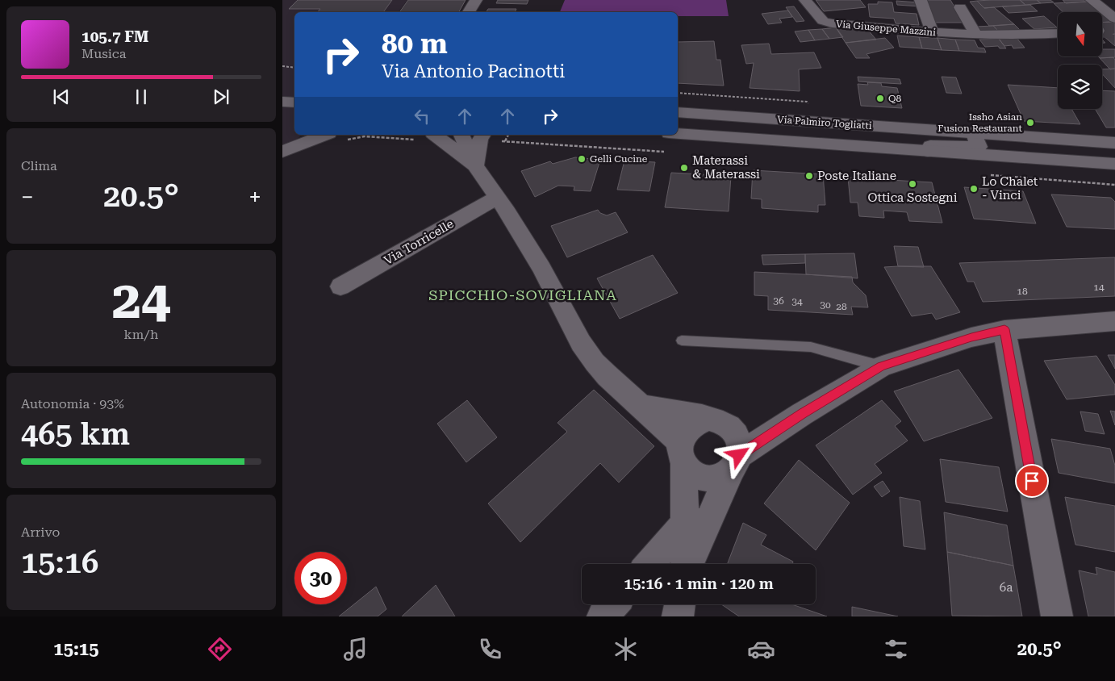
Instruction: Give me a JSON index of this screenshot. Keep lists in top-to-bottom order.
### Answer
{
  "streets": {
    "street": ["Via Giuseppe Mazzini", "Via Palmiro Togliatti", "Via Torricelle"]
  },
  "districts": ["SPICCHIO-SOVIGLIANA"],
  "places": [
    "Q8",
    "Issho Asian Fusion Restaurant",
    "Gelli Cucine",
    "Materassi & Materassi",
    "Poste Italiane",
    "Ottica Sostegni",
    "Lo Chalet - Vinci"
  ],
  "house_numbers": [
    "14",
    "18",
    "36",
    "34",
    "30",
    "28",
    "6a"
  ],
  "north": "bottom",
  "page": {
    "turn": ["80 m", "Via Antonio Pacinotti"],
    "song": ["105.7 FM", "Musica"],
    "tile": [
      "Clima",
      ["24", "km/h"],
      ["Autonomia · 93%", "465 km"],
      ["Arrivo", "15:16"]
    ],
    "heat": ["−", "20.5°", "+"],
    "limit": "30",
    "trip": "15:16 · 1 min · 120 m",
    "tabs": ["15:15", "20.5°"]
  }
}
